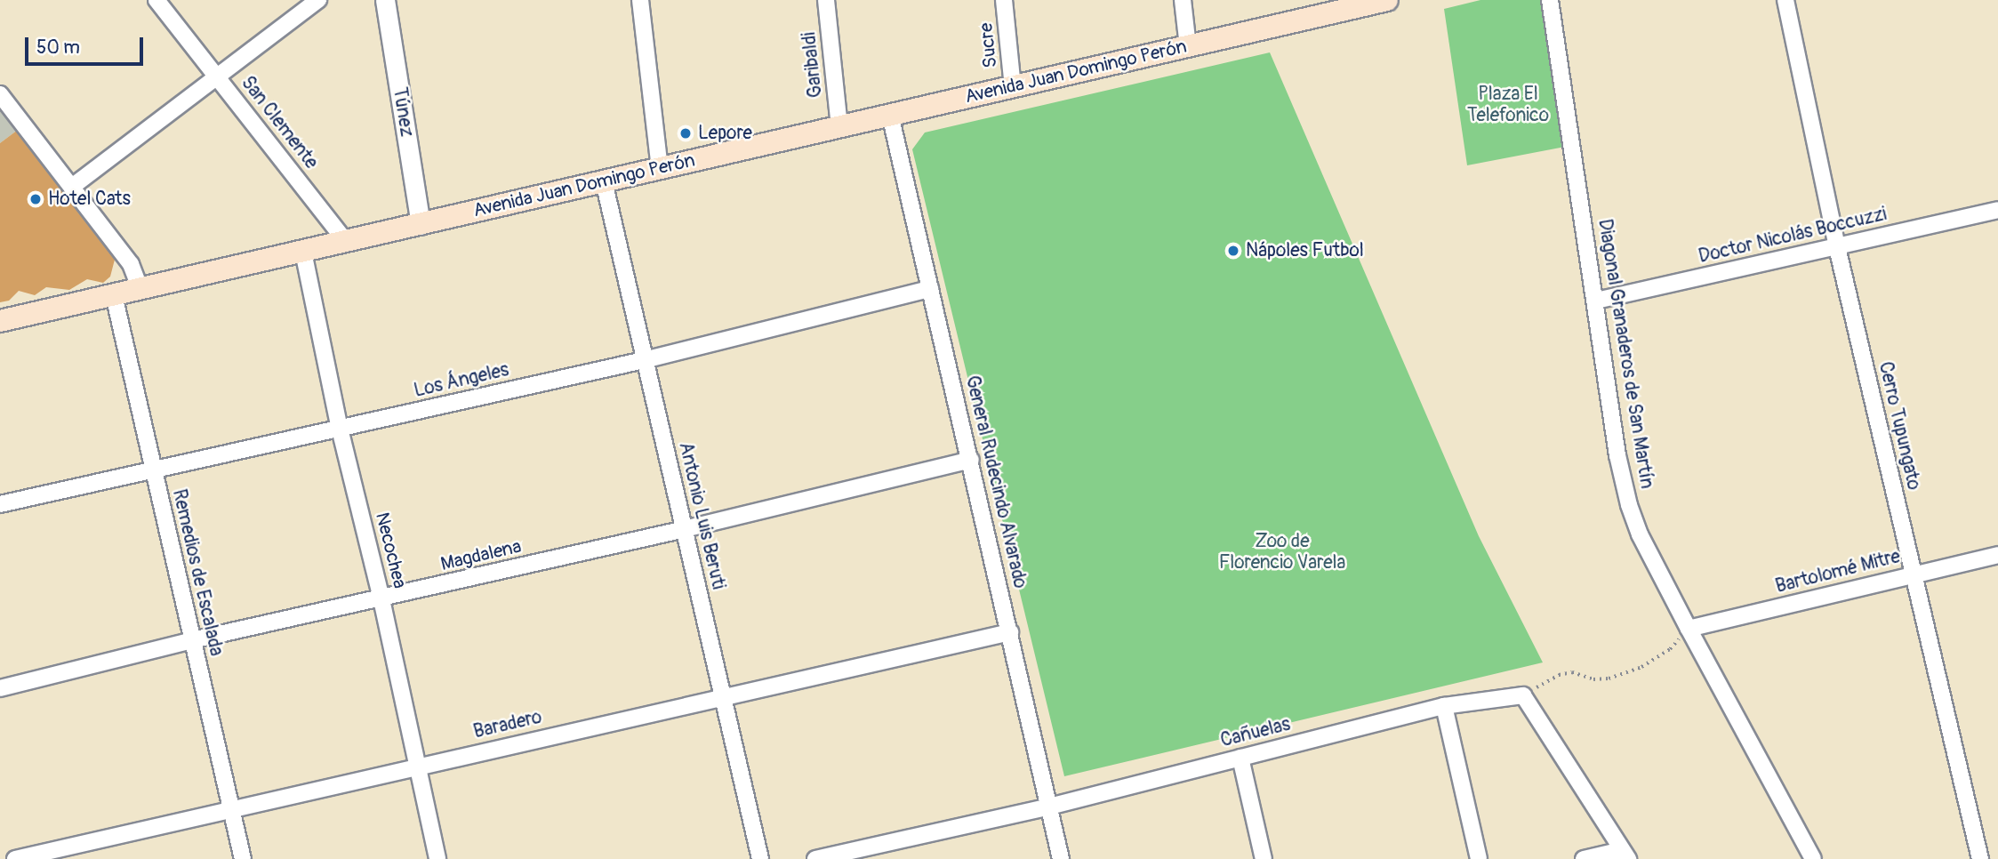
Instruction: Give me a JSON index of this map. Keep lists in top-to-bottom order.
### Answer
{
  "streets": {
    "main road": ["Avenida Juan Domingo Perón"],
    "street": [
      "Sucre",
      "Garibaldi",
      "Túnez",
      "San Clemente",
      "Doctor Nicolás Boccuzzi",
      "Diagonal Granaderos de San Martín",
      "Los Ángeles",
      "Cerro Tupungato",
      "General Rudecindo Alvarado",
      "Antonio Luis Beruti",
      "Necochea",
      "Magdalena",
      "Bartolomé Mitre",
      "Remedios de Escalada",
      "Baradero",
      "Cañuelas"
    ]
  },
  "crossings": [
    ["Sucre", "Avenida Juan Domingo Perón"],
    ["Garibaldi", "Avenida Juan Domingo Perón"],
    ["Avenida Juan Domingo Perón", "Túnez"],
    ["Avenida Juan Domingo Perón", "San Clemente"],
    ["Avenida Juan Domingo Perón", "General Rudecindo Alvarado"],
    ["Avenida Juan Domingo Perón", "Antonio Luis Beruti"],
    ["Avenida Juan Domingo Perón", "Necochea"],
    ["Avenida Juan Domingo Perón", "Remedios de Escalada"],
    ["Doctor Nicolás Boccuzzi", "Diagonal Granaderos de San Martín"],
    ["Doctor Nicolás Boccuzzi", "Cerro Tupungato"],
    ["Diagonal Granaderos de San Martín", "Bartolomé Mitre"],
    ["Los Ángeles", "General Rudecindo Alvarado"],
    ["Los Ángeles", "Antonio Luis Beruti"],
    ["Los Ángeles", "Necochea"],
    ["Los Ángeles", "Remedios de Escalada"],
    ["Cerro Tupungato", "Bartolomé Mitre"],
    ["General Rudecindo Alvarado", "Magdalena"],
    ["General Rudecindo Alvarado", "Baradero"],
    ["General Rudecindo Alvarado", "Cañuelas"],
    ["Antonio Luis Beruti", "Magdalena"],
    ["Antonio Luis Beruti", "Baradero"],
    ["Necochea", "Magdalena"],
    ["Necochea", "Baradero"],
    ["Magdalena", "Remedios de Escalada"],
    ["Remedios de Escalada", "Baradero"]
  ],
  "parks": ["Plaza El Telefonico", "Zoo de Florencio Varela"],
  "places": ["Lepore", "Hotel Cats", "Nápoles Futbol"],
  "scale_bar": "50 m"
}
